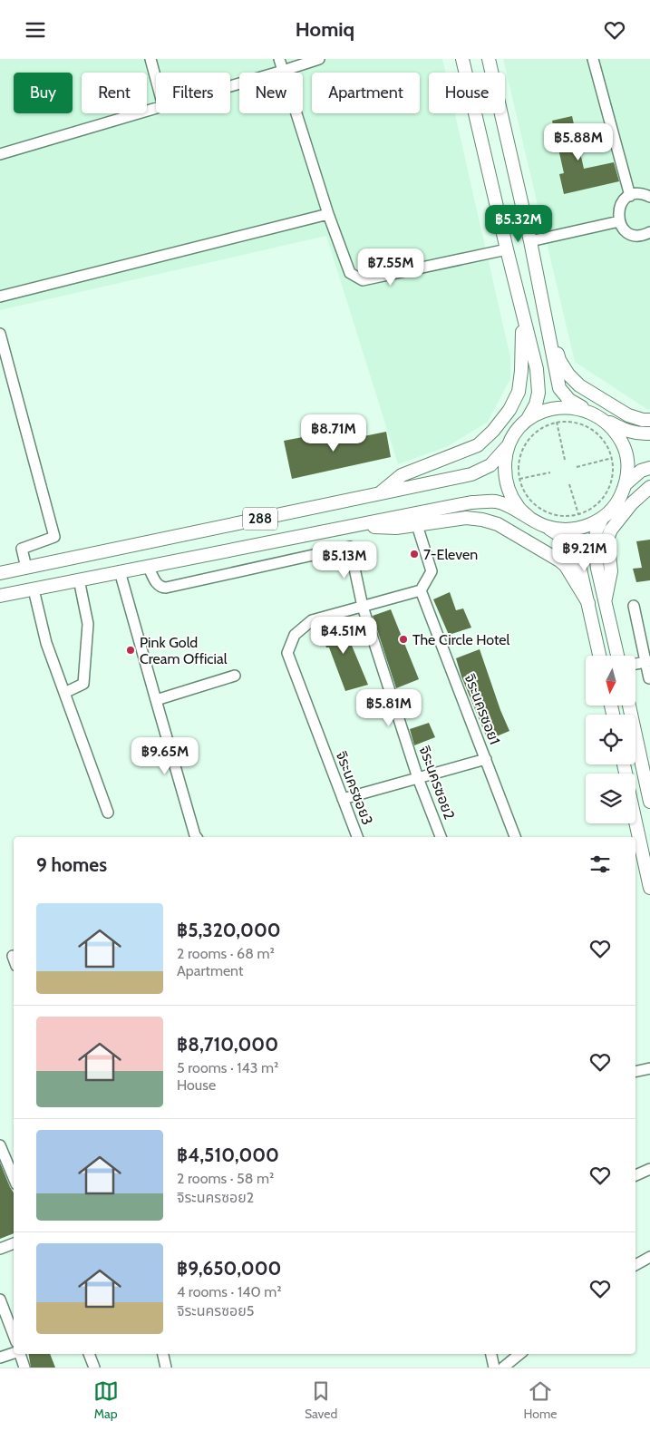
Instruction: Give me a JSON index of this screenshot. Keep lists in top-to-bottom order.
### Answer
{
  "streets": {
    "main road": ["288"],
    "street": ["จิระนครซอย1", "จิระนครซอย2", "จิระนครซอย3"]
  },
  "crossings": [
    ["288", "จิระนครซอย2"],
    ["จิระนครซอย1", "จิระนครซอย3"],
    ["จิระนครซอย2", "จิระนครซอย3"]
  ],
  "places": ["7-Eleven", "The Circle Hotel", "Pink Gold Cream Official"],
  "north": "bottom",
  "page": {
    "header": "Homiq",
    "chip": [
      "Buy",
      "Rent",
      "Filters",
      "New",
      "Apartment",
      "House"
    ],
    "price": [
      "฿5.88M",
      "฿5.32M",
      "฿7.55M",
      "฿8.71M",
      "฿9.21M",
      "฿5.13M",
      "฿4.51M",
      "฿5.81M",
      "฿9.65M"
    ],
    "heading": "9 homes",
    "list": [
      {
        "name": "฿5,320,000",
        "note": "2 rooms · 68 m² · Apartment"
      },
      {
        "name": "฿8,710,000",
        "note": "5 rooms · 143 m² · House"
      },
      {
        "name": "฿4,510,000",
        "note": "2 rooms · 58 m² · จิระนครซอย2"
      },
      {
        "name": "฿9,650,000",
        "note": "4 rooms · 140 m² · จิระนครซอย5"
      }
    ],
    "tabs": ["Map", "Saved", "Home"]
  }
}
